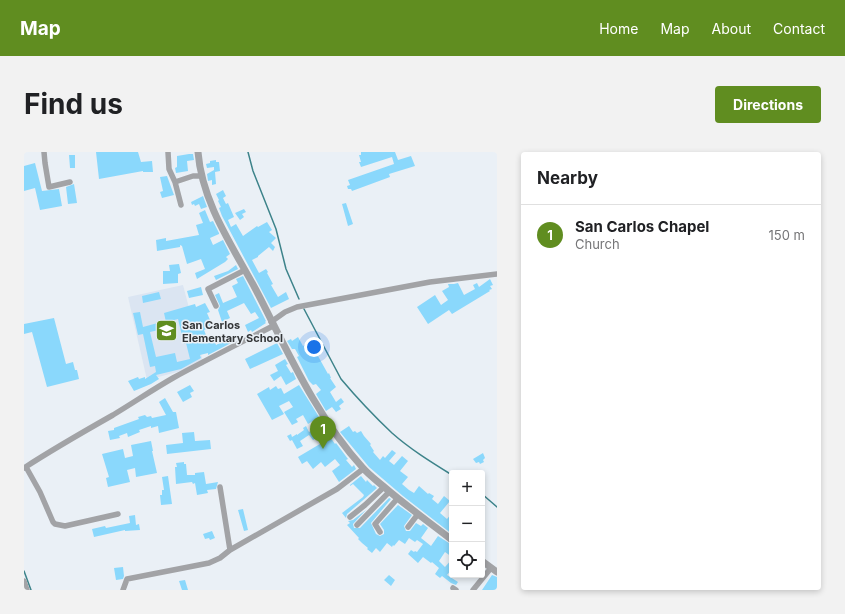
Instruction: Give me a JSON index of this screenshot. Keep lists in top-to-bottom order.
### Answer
{
  "places": {
    "school or university": ["San Carlos Elementary School"]
  },
  "page": {
    "header": "Map",
    "nav": [
      "Home",
      "Map",
      "About",
      "Contact"
    ],
    "buttons": "Directions",
    "title": "Find us",
    "heading": "Nearby",
    "list": [
      {
        "mark": "1",
        "name": "San Carlos Chapel",
        "note": "Church",
        "value": "150 m"
      }
    ],
    "pins": "1",
    "map_buttons": ["+", "−"]
  }
}
